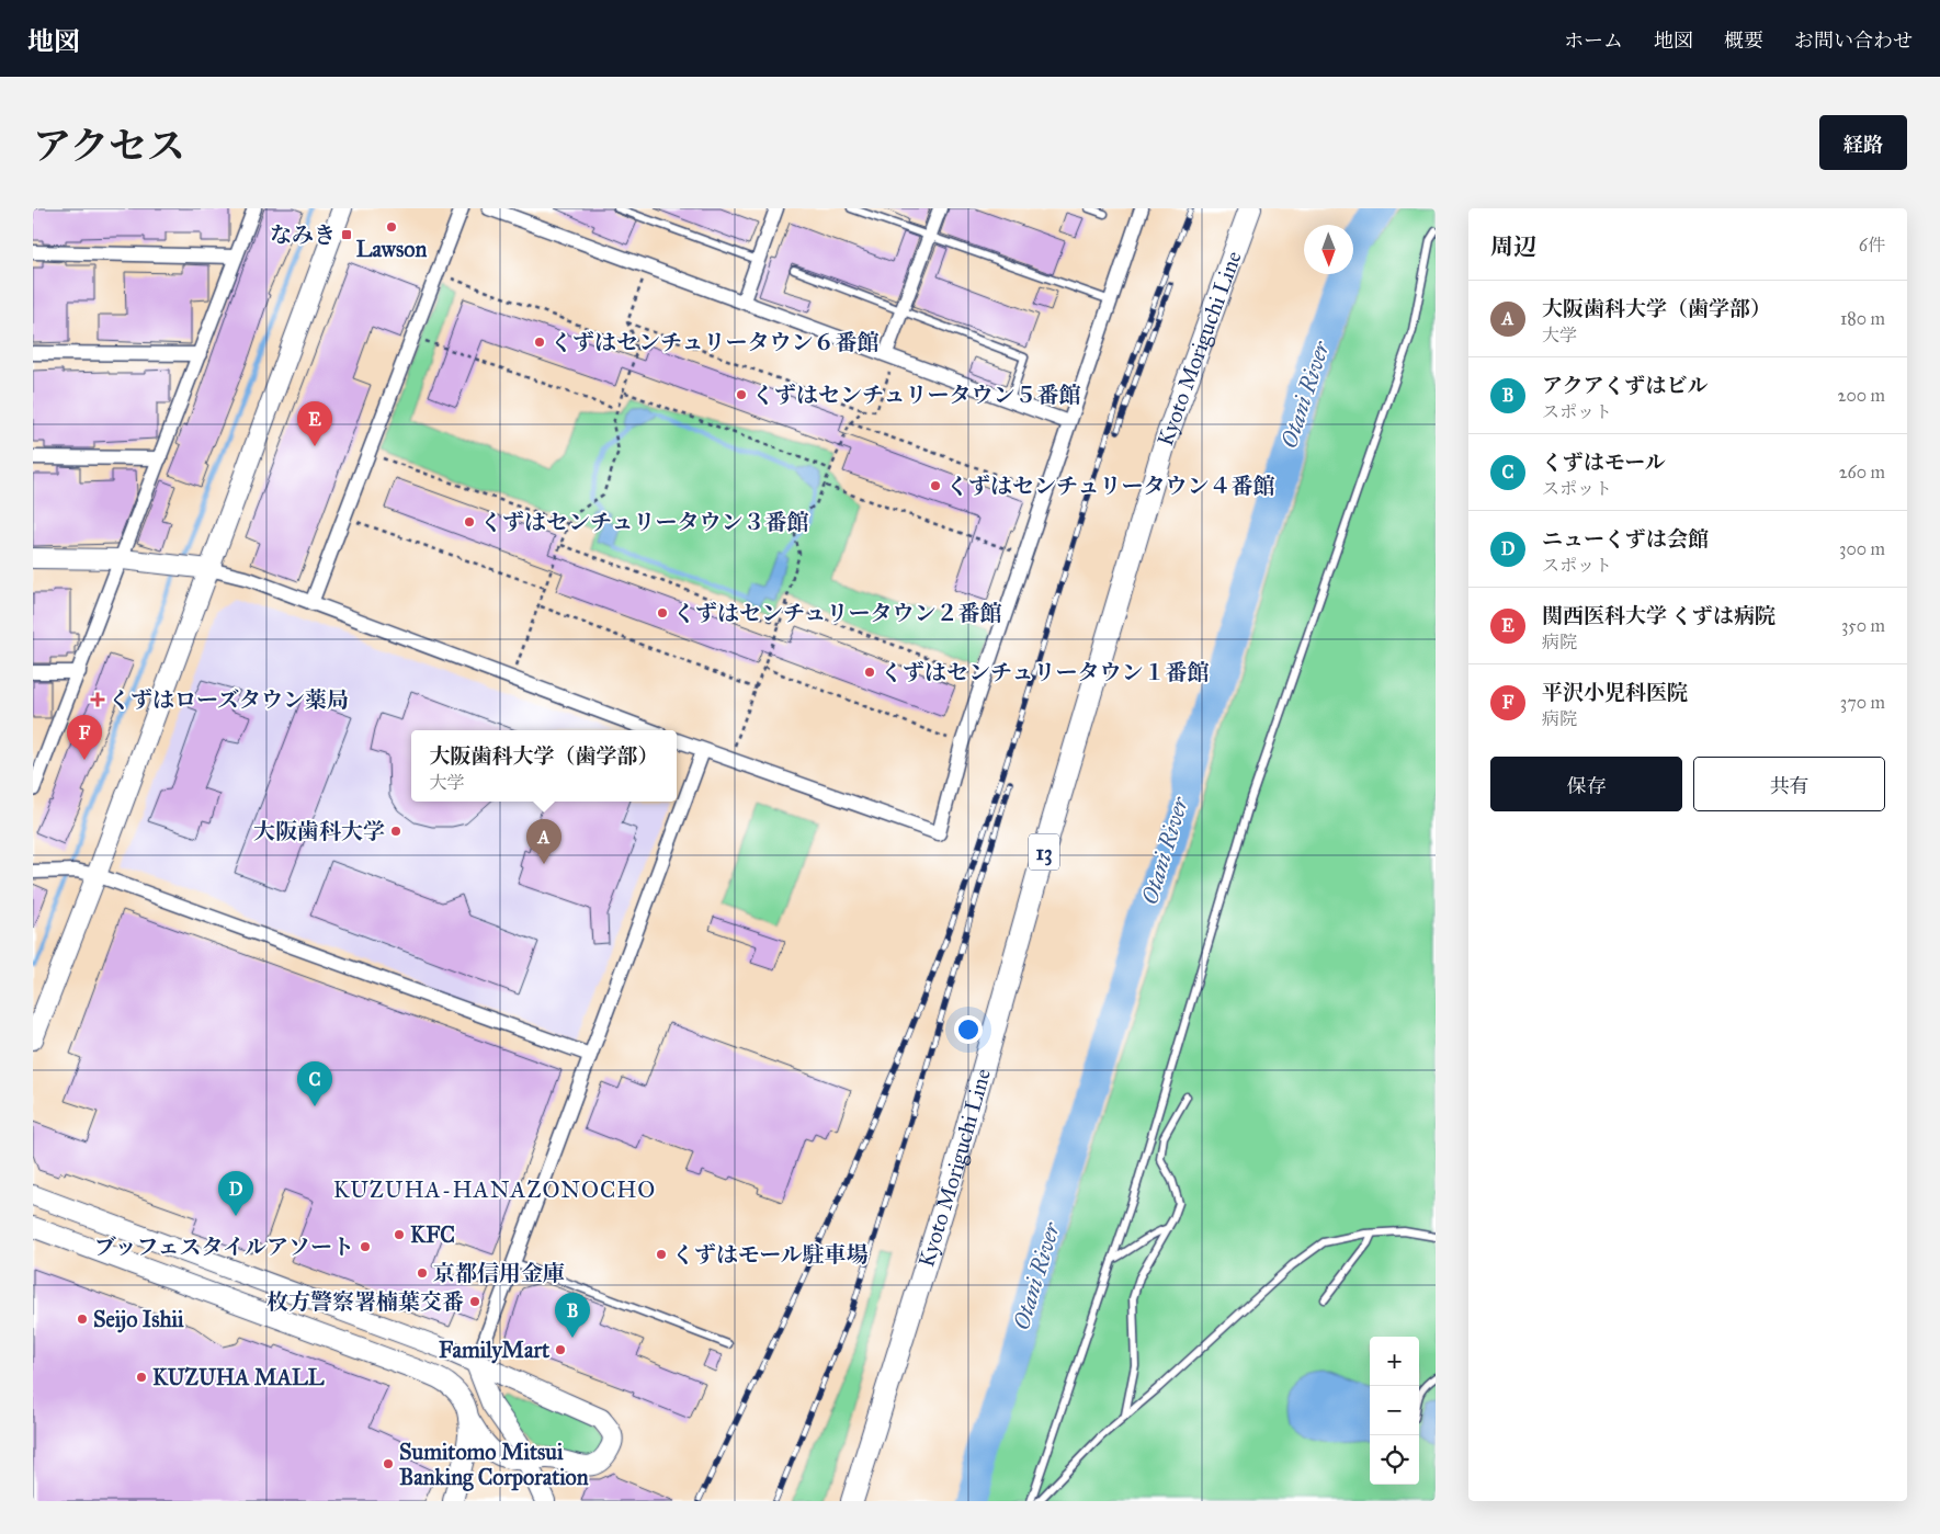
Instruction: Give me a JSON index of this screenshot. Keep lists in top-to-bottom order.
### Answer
{
  "streets": {
    "main road": ["Kyoto Moriguchi Line", "13"]
  },
  "districts": ["KUZUHA-HANAZONOCHO"],
  "water": ["Otani River"],
  "places": {
    "other": [
      "Lawson",
      "くずはセンチュリータウン６番館",
      "くずはセンチュリータウン５番館",
      "くずはセンチュリータウン４番館",
      "くずはセンチュリータウン３番館",
      "くずはセンチュリータウン２番館",
      "くずはセンチュリータウン１番館",
      "大阪歯科大学",
      "KFC",
      "ブッフェスタイルアソート",
      "くずはモール駐車場",
      "京都信用金庫",
      "枚方警察署楠葉交番",
      "Seijo Ishii",
      "FamilyMart",
      "KUZUHA MALL",
      "Sumitomo Mitsui Banking Corporation"
    ],
    "transit": ["なみき"],
    "health": ["くずはローズタウン薬局"]
  },
  "north": "bottom",
  "page": {
    "header": "地図",
    "nav": [
      "ホーム",
      "地図",
      "概要",
      "お問い合わせ"
    ],
    "title": "アクセス",
    "buttons": [
      "経路",
      ["保存", "共有"]
    ],
    "heading": ["周辺", "6件"],
    "list": [
      {
        "mark": "A",
        "name": "大阪歯科大学（歯学部）",
        "note": "大学",
        "value": "180 m"
      },
      {
        "mark": "B",
        "name": "アクアくずはビル",
        "note": "スポット",
        "value": "200 m"
      },
      {
        "mark": "C",
        "name": "くずはモール",
        "note": "スポット",
        "value": "260 m"
      },
      {
        "mark": "D",
        "name": "ニューくずは会館",
        "note": "スポット",
        "value": "300 m"
      },
      {
        "mark": "E",
        "name": "関西医科大学 くずは病院",
        "note": "病院",
        "value": "350 m"
      },
      {
        "mark": "F",
        "name": "平沢小児科医院",
        "note": "病院",
        "value": "370 m"
      }
    ],
    "pins": [
      "E",
      "F",
      "A",
      "C",
      "D",
      "B"
    ],
    "popup": ["大阪歯科大学（歯学部）", "大学"],
    "map_buttons": ["+", "−"]
  }
}
